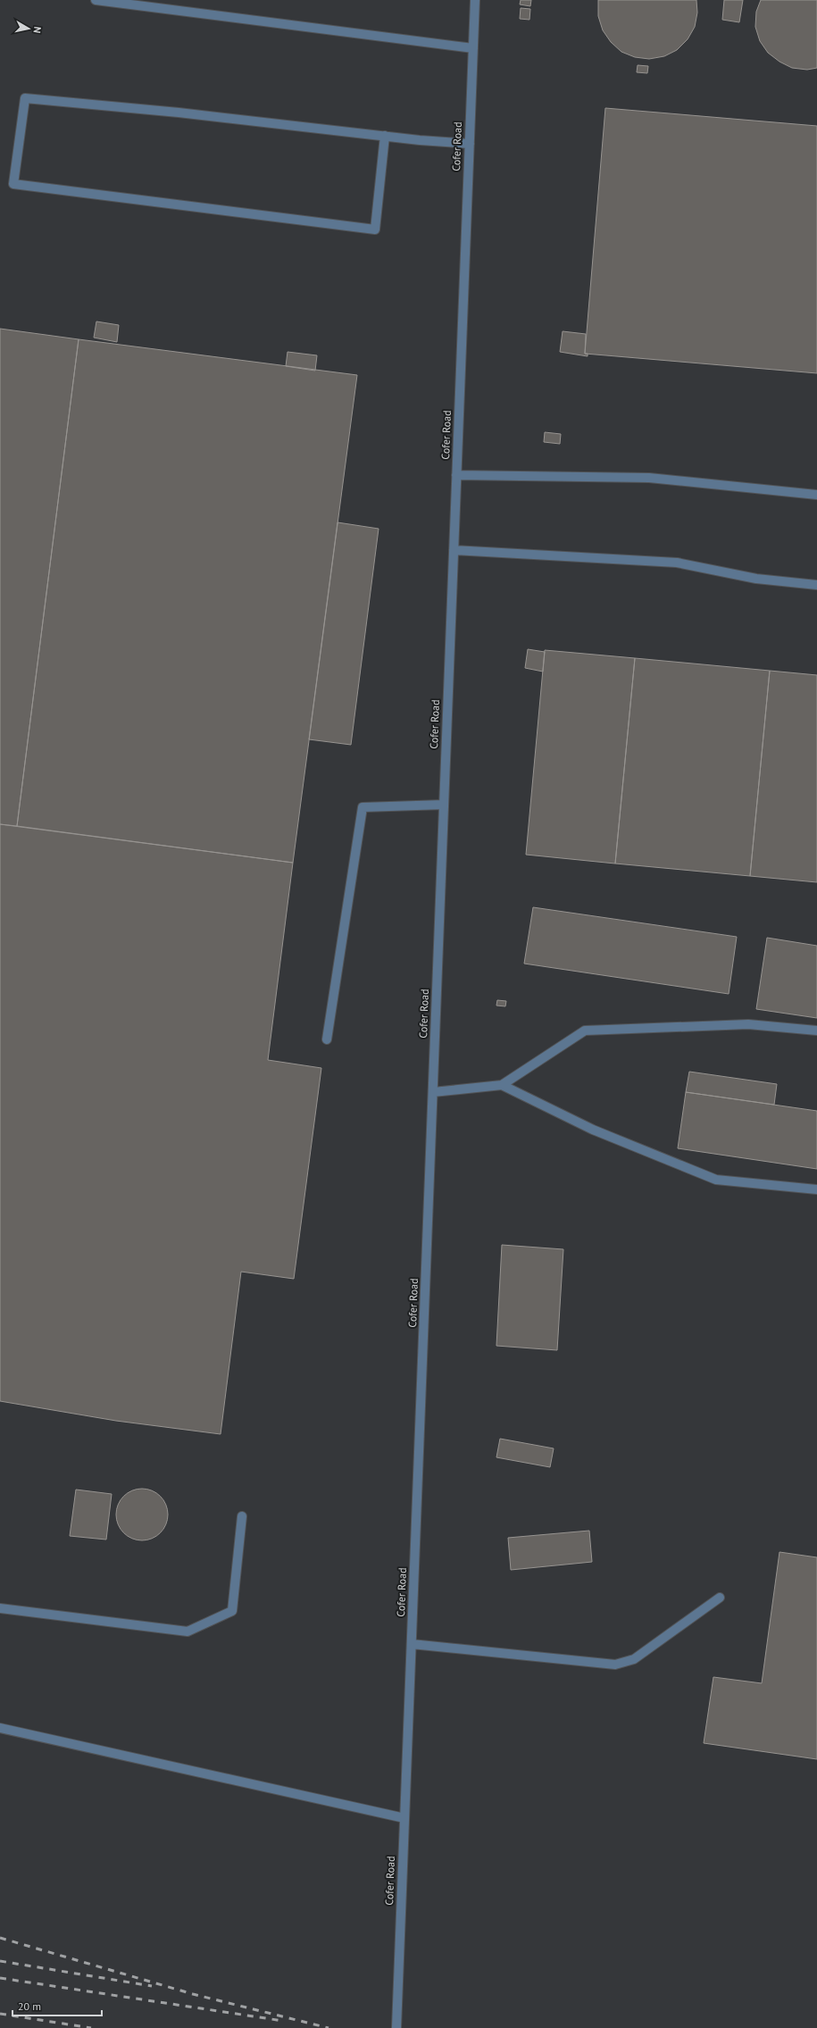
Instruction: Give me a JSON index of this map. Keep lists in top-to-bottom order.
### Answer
{
  "streets": {
    "street": ["Cofer Road"]
  },
  "scale_bar": "20 m",
  "north": "right"
}
